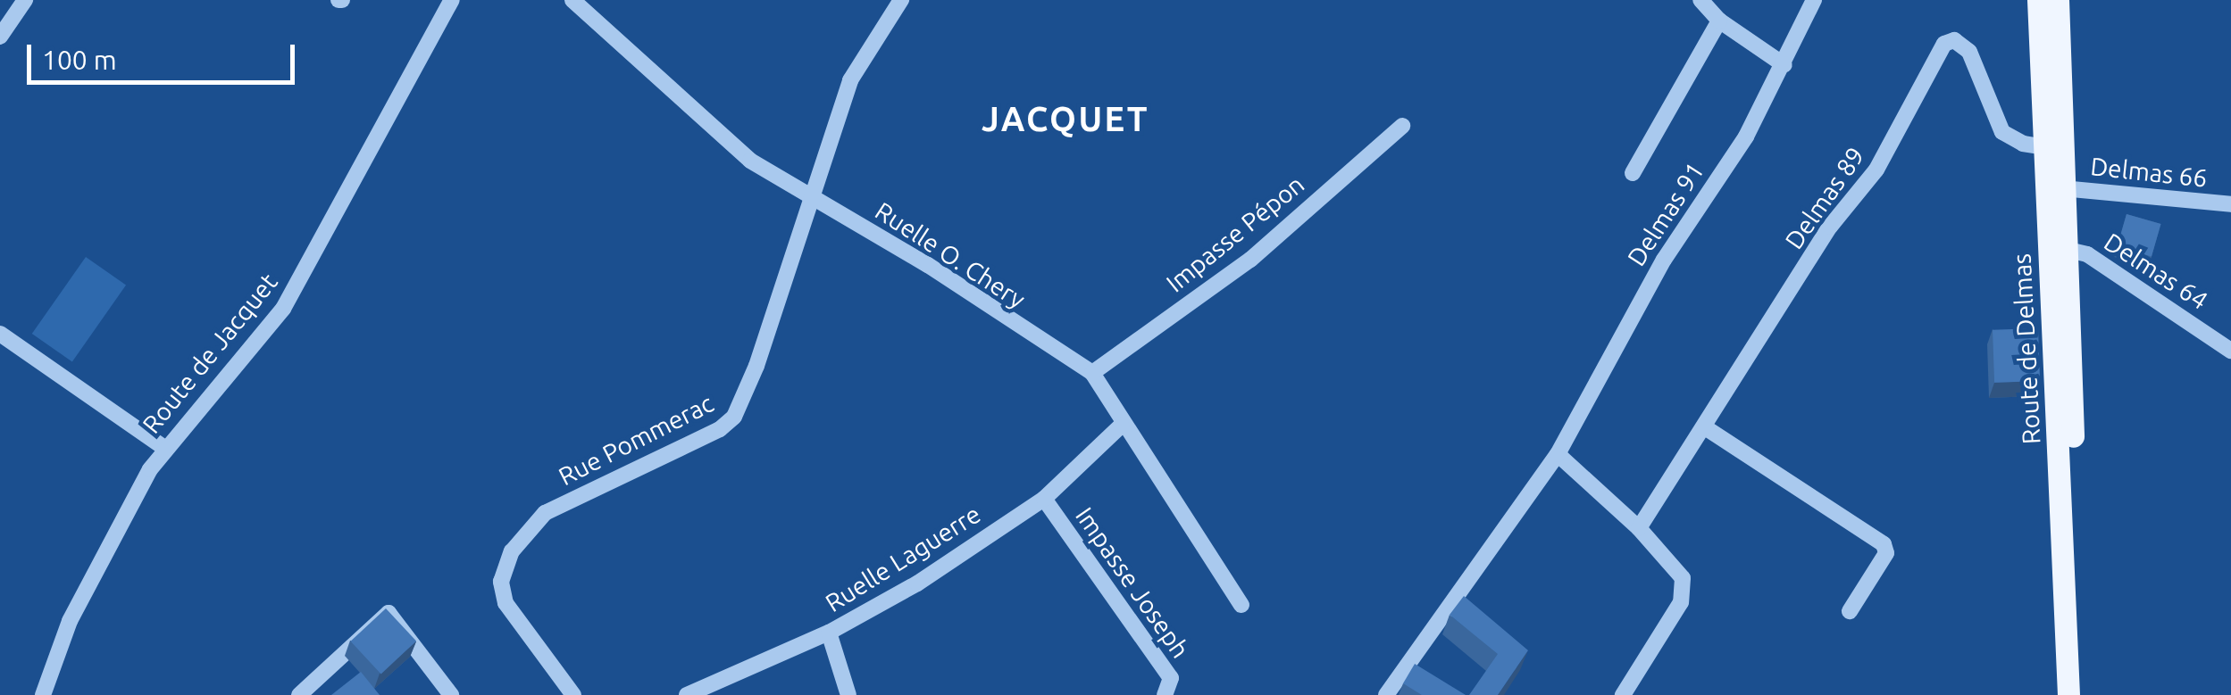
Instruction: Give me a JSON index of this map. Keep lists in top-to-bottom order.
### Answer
{
  "streets": {
    "main road": ["Route de Delmas"],
    "street": [
      "Delmas 66",
      "Delmas 89",
      "Delmas 91",
      "Impasse Pépon",
      "Ruelle O. Chery",
      "Delmas 64",
      "Route de Jacquet",
      "Rue Pommerac",
      "Ruelle Laguerre",
      "Impasse Joseph"
    ]
  },
  "crossings": [
    ["Delmas 66", "Route de Delmas"],
    ["Delmas 89", "Route de Delmas"],
    ["Impasse Pépon", "Ruelle O. Chery"],
    ["Ruelle O. Chery", "Rue Pommerac"],
    ["Ruelle O. Chery", "Ruelle Laguerre"],
    ["Delmas 64", "Route de Delmas"],
    ["Ruelle Laguerre", "Impasse Joseph"]
  ],
  "districts": ["JACQUET"],
  "scale_bar": "100 m"
}
